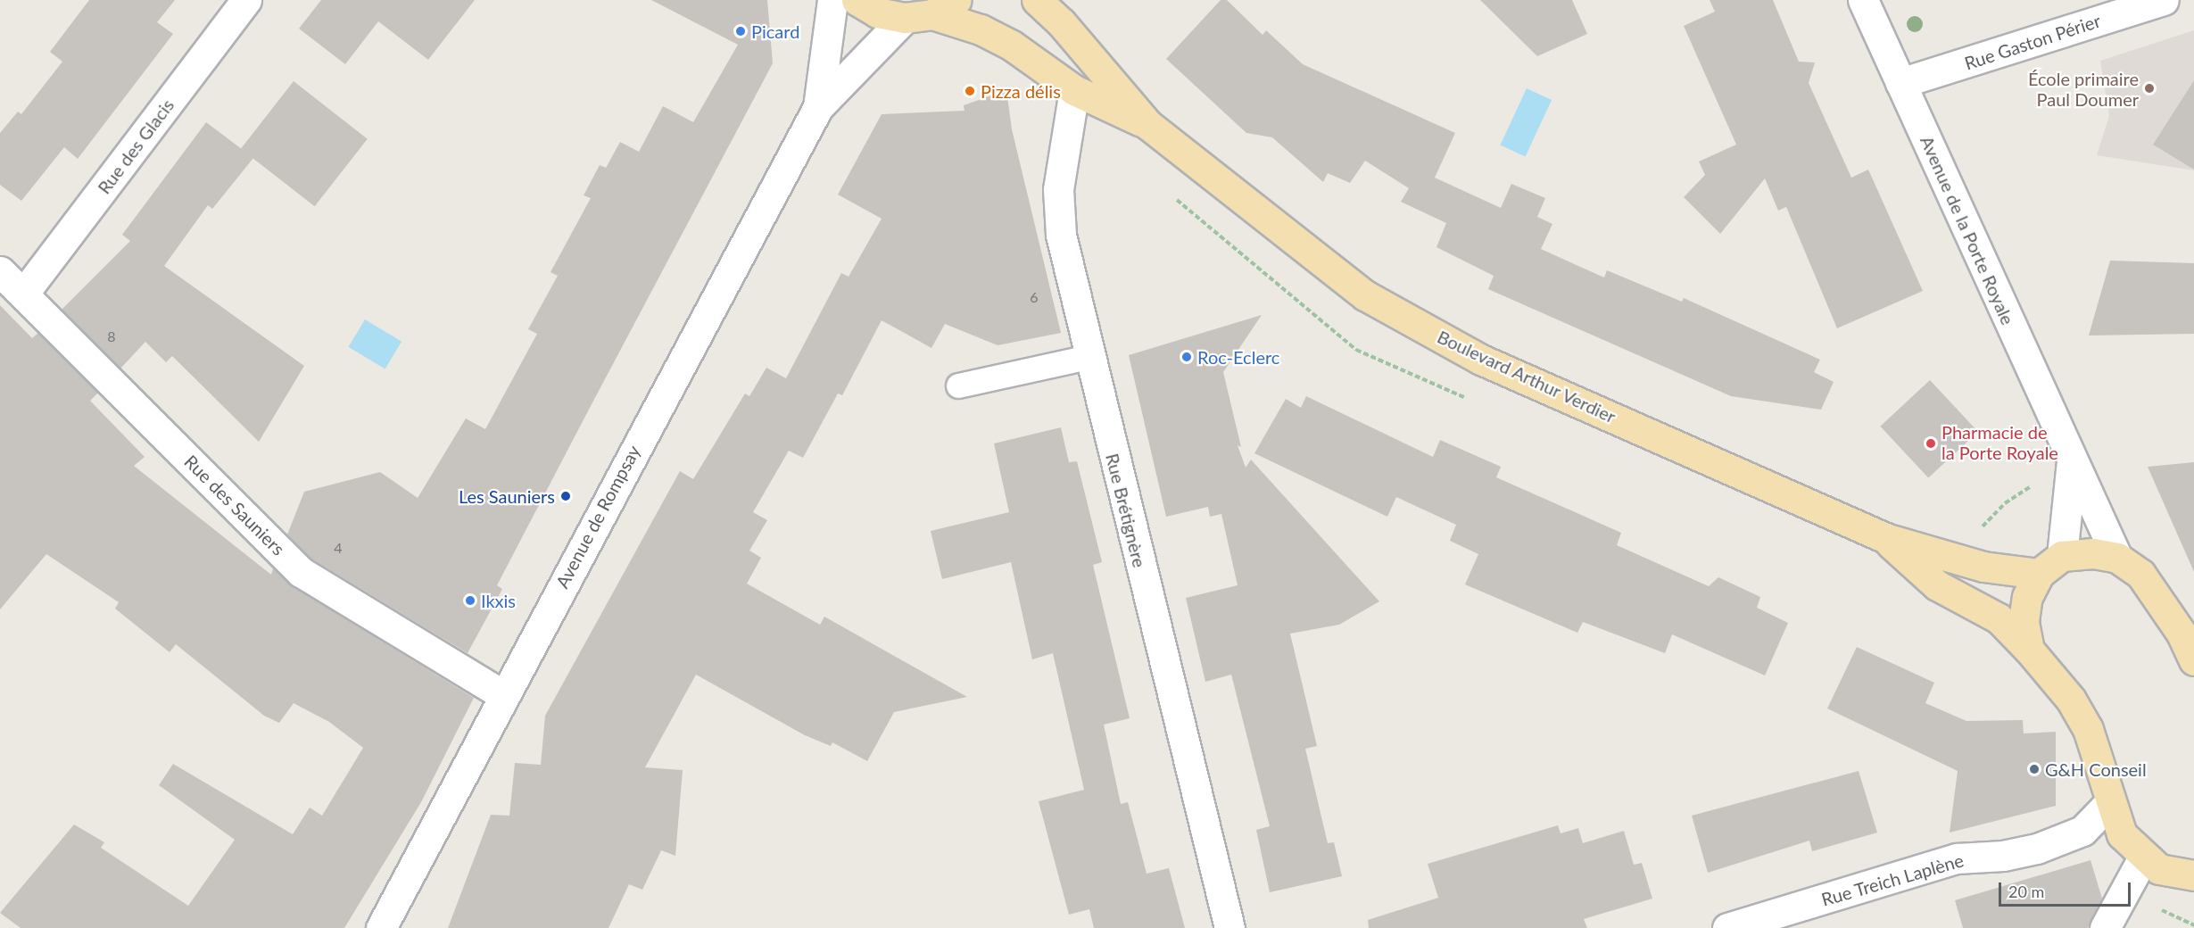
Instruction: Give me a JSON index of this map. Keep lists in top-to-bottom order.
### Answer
{
  "streets": {
    "main road": ["Boulevard Arthur Verdier"],
    "street": [
      "Rue Gaston Périer",
      "Rue des Glacis",
      "Avenue de la Porte Royale",
      "Rue des Sauniers",
      "Rue Brétignère",
      "Avenue de Rompsay",
      "Rue Treich Laplène"
    ]
  },
  "crossings": [
    ["Rue Gaston Périer", "Avenue de la Porte Royale"],
    ["Rue des Glacis", "Rue des Sauniers"],
    ["Boulevard Arthur Verdier", "Rue Brétignère"],
    ["Boulevard Arthur Verdier", "Avenue de Rompsay"],
    ["Boulevard Arthur Verdier", "Rue Treich Laplène"],
    ["Rue des Sauniers", "Avenue de Rompsay"]
  ],
  "places": [
    "Picard",
    "École primaire Paul Doumer",
    "Pizza délis",
    "Roc-Eclerc",
    "Pharmacie de la Porte Royale",
    "Les Sauniers",
    "Ikxis",
    "G&H Conseil"
  ],
  "house_numbers": ["6", "8", "4"],
  "scale_bar": "20 m"
}
